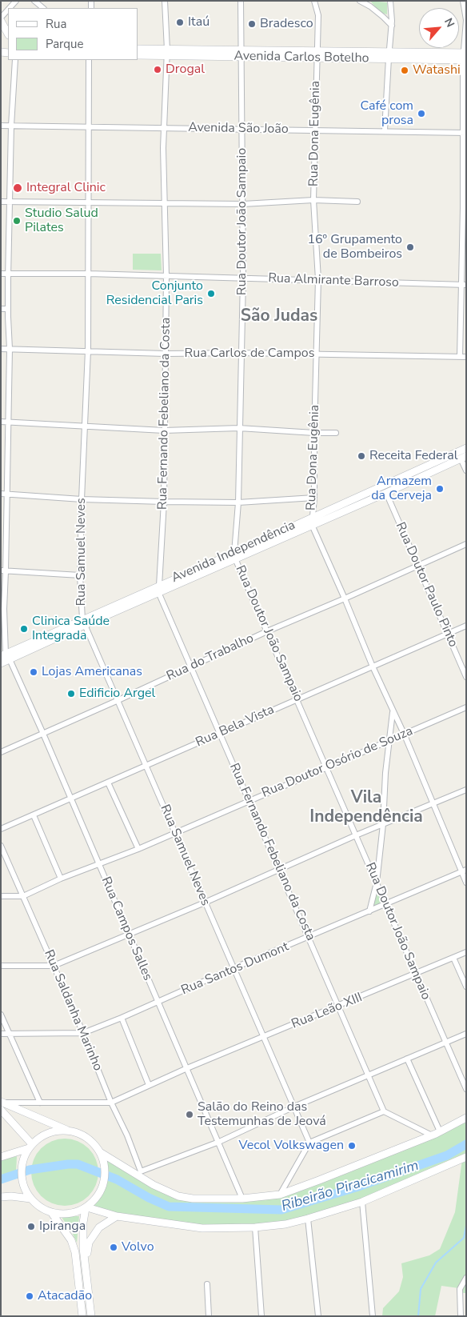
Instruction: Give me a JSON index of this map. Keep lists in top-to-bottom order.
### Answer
{
  "streets": {
    "main road": ["Avenida Carlos Botelho", "Avenida Independência"],
    "street": [
      "Avenida São João",
      "Rua Dona Eugênia",
      "Rua Doutor João Sampaio",
      "Rua Almirante Barroso",
      "Rua Carlos de Campos",
      "Rua Fernando Febeliano da Costa",
      "Rua Samuel Neves",
      "Rua Doutor Paulo Pinto",
      "Rua do Trabalho",
      "Rua Bela Vista",
      "Rua Doutor Osório de Souza",
      "Rua Campos Salles",
      "Rua Santos Dumont",
      "Rua Saldanha Marinho",
      "Rua Leão XIII"
    ]
  },
  "crossings": [
    ["Avenida Carlos Botelho", "Rua Dona Eugênia"],
    ["Avenida Carlos Botelho", "Rua Doutor João Sampaio"],
    ["Avenida Carlos Botelho", "Rua Fernando Febeliano da Costa"],
    ["Avenida São João", "Rua Dona Eugênia"],
    ["Avenida São João", "Rua Doutor João Sampaio"],
    ["Avenida São João", "Rua Fernando Febeliano da Costa"],
    ["Avenida São João", "Rua Samuel Neves"],
    ["Avenida São João", "Rua Campos Salles"],
    ["Rua Dona Eugênia", "Rua Almirante Barroso"],
    ["Rua Dona Eugênia", "Rua Carlos de Campos"],
    ["Rua Dona Eugênia", "Avenida Independência"],
    ["Rua Dona Eugênia", "Rua do Trabalho"],
    ["Rua Dona Eugênia", "Rua Bela Vista"],
    ["Rua Dona Eugênia", "Rua Doutor Osório de Souza"],
    ["Rua Dona Eugênia", "Rua Santos Dumont"],
    ["Rua Doutor João Sampaio", "Rua Almirante Barroso"],
    ["Rua Doutor João Sampaio", "Rua Carlos de Campos"],
    ["Rua Doutor João Sampaio", "Avenida Independência"],
    ["Rua Doutor João Sampaio", "Rua do Trabalho"],
    ["Rua Doutor João Sampaio", "Rua Bela Vista"],
    ["Rua Doutor João Sampaio", "Rua Doutor Osório de Souza"],
    ["Rua Doutor João Sampaio", "Rua Santos Dumont"],
    ["Rua Doutor João Sampaio", "Rua Leão XIII"],
    ["Rua Almirante Barroso", "Rua Fernando Febeliano da Costa"],
    ["Rua Almirante Barroso", "Rua Samuel Neves"],
    ["Rua Almirante Barroso", "Rua Campos Salles"],
    ["Rua Carlos de Campos", "Rua Fernando Febeliano da Costa"],
    ["Rua Carlos de Campos", "Rua Samuel Neves"],
    ["Rua Carlos de Campos", "Rua Campos Salles"],
    ["Rua Fernando Febeliano da Costa", "Avenida Independência"],
    ["Rua Fernando Febeliano da Costa", "Rua do Trabalho"],
    ["Rua Fernando Febeliano da Costa", "Rua Bela Vista"],
    ["Rua Fernando Febeliano da Costa", "Rua Doutor Osório de Souza"],
    ["Rua Fernando Febeliano da Costa", "Rua Santos Dumont"],
    ["Rua Fernando Febeliano da Costa", "Rua Leão XIII"],
    ["Rua Samuel Neves", "Avenida Independência"],
    ["Rua Samuel Neves", "Rua do Trabalho"],
    ["Rua Samuel Neves", "Rua Bela Vista"],
    ["Rua Samuel Neves", "Rua Doutor Osório de Souza"],
    ["Rua Samuel Neves", "Rua Santos Dumont"],
    ["Rua Samuel Neves", "Rua Leão XIII"],
    ["Avenida Independência", "Rua Doutor Paulo Pinto"],
    ["Avenida Independência", "Rua Campos Salles"],
    ["Rua Doutor Paulo Pinto", "Rua do Trabalho"],
    ["Rua Doutor Paulo Pinto", "Rua Bela Vista"],
    ["Rua do Trabalho", "Rua Campos Salles"],
    ["Rua Bela Vista", "Rua Campos Salles"],
    ["Rua Doutor Osório de Souza", "Rua Campos Salles"],
    ["Rua Doutor Osório de Souza", "Rua Saldanha Marinho"],
    ["Rua Campos Salles", "Rua Santos Dumont"],
    ["Rua Campos Salles", "Rua Leão XIII"],
    ["Rua Santos Dumont", "Rua Saldanha Marinho"],
    ["Rua Saldanha Marinho", "Rua Leão XIII"]
  ],
  "districts": ["São Judas", "Vila Independência"],
  "water": ["Ribeirão Piracicamirim"],
  "places": [
    "Itaú",
    "Bradesco",
    "Drogal",
    "Watashi",
    "Café com prosa",
    "Integral Clinic",
    "Studio Salud Pilates",
    "16º Grupamento de Bombeiros",
    "Conjunto Residencial Paris",
    "Receita Federal",
    "Armazem da Cerveja",
    "Clinica Saúde Integrada",
    "Lojas Americanas",
    "Edificio Argel",
    "Salão do Reino das Testemunhas de Jeová",
    "Vecol Volkswagen",
    "Ipiranga",
    "Volvo",
    "Atacadão"
  ],
  "legend": ["Rua", "Parque"],
  "north": "top right"
}
